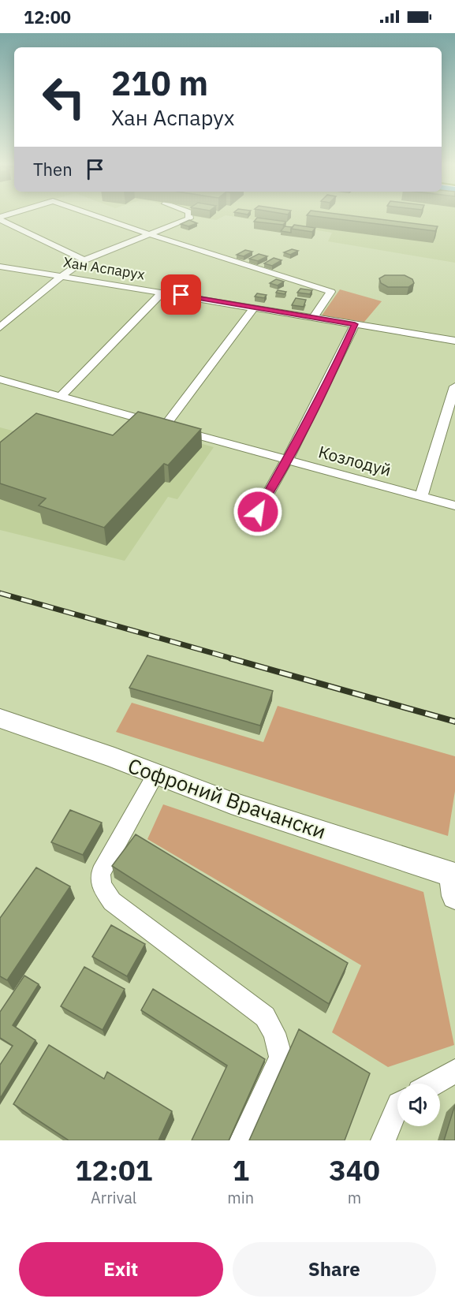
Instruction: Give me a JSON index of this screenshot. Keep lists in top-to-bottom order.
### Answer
{
  "streets": {
    "street": ["Хан Аспарух", "Козлодуй", "Софроний Врачански"]
  },
  "page": {
    "status": "12:00",
    "turn": ["210 m", "Хан Аспарух"],
    "then": "Then",
    "eta": [
      "12:01",
      "Arrival",
      "1",
      "min",
      "340",
      "m"
    ],
    "buttons": ["Exit", "Share"]
  }
}
